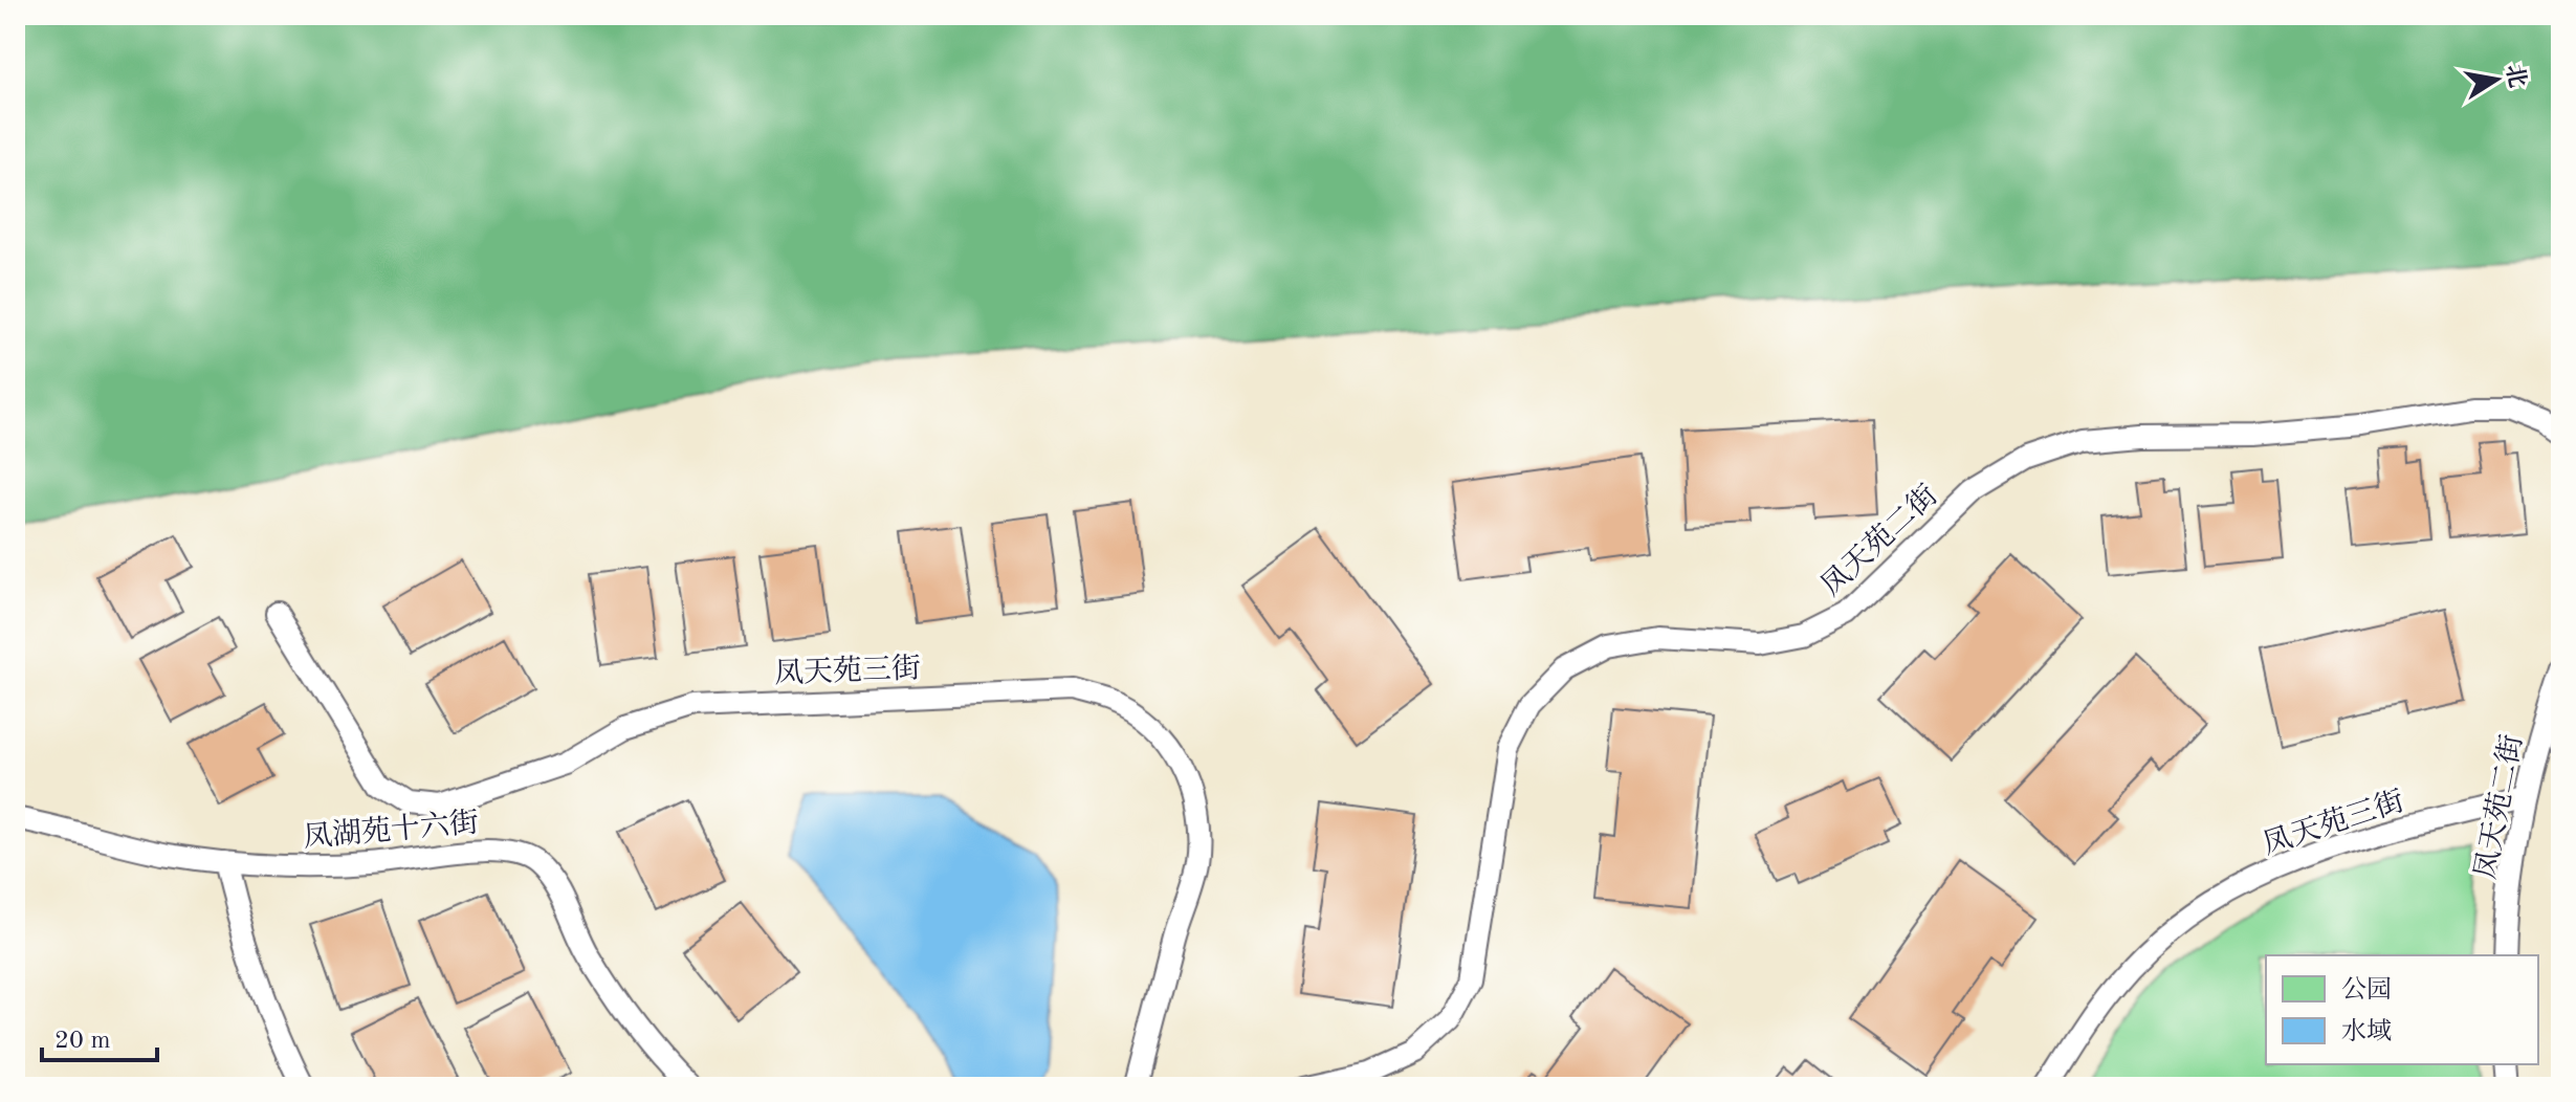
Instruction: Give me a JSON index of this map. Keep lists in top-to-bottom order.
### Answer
{
  "streets": {
    "lane": ["凤天苑二街", "凤天苑三街", "凤湖苑十六街"]
  },
  "crossings": [
    ["凤天苑二街", "凤天苑三街"]
  ],
  "legend": ["公园", "水域"],
  "scale_bar": "20 m",
  "north": "right"
}
